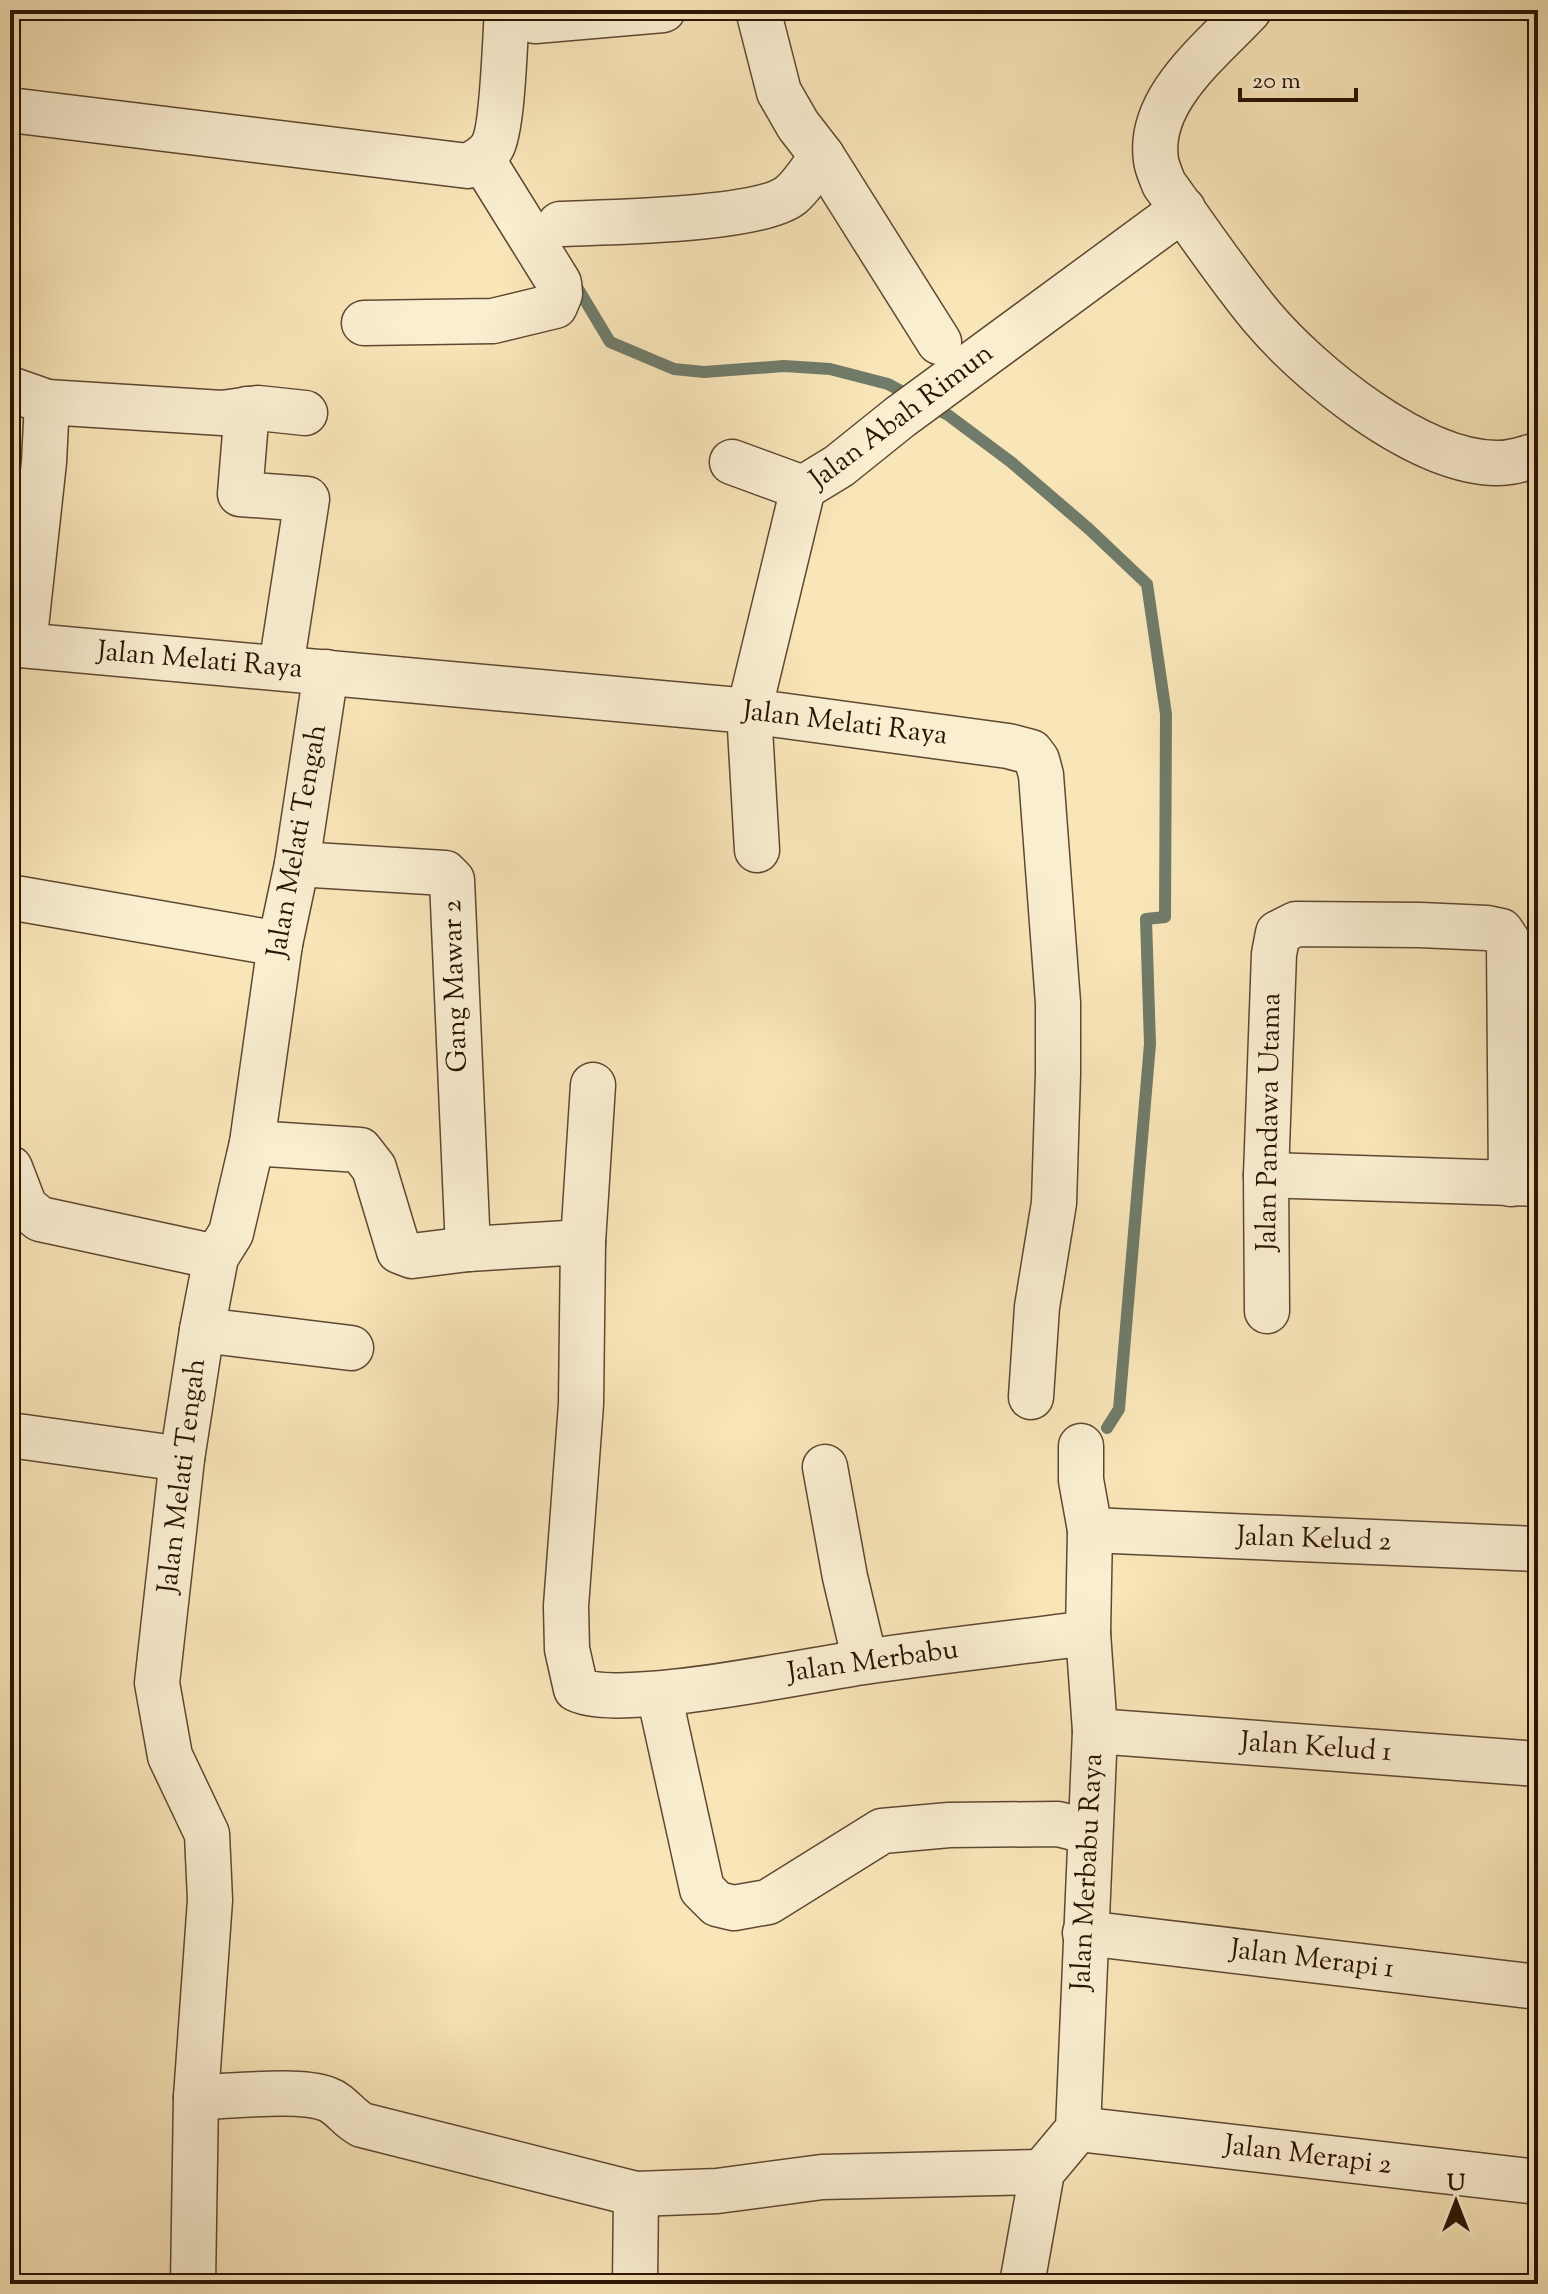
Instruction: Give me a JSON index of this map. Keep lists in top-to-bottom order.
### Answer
{
  "streets": {
    "street": [
      "Jalan Abah Rimun",
      "Jalan Melati Raya",
      "Jalan Melati Tengah",
      "Gang Mawar 2",
      "Jalan Pandawa Utama",
      "Jalan Kelud 2",
      "Jalan Merbabu",
      "Jalan Kelud 1",
      "Jalan Merbabu Raya",
      "Jalan Merapi 1",
      "Jalan Merapi 2"
    ]
  },
  "crossings": [
    ["Jalan Abah Rimun", "Jalan Melati Raya"],
    ["Jalan Melati Raya", "Jalan Melati Tengah"],
    ["Jalan Melati Tengah", "Gang Mawar 2"],
    ["Jalan Kelud 2", "Jalan Merbabu Raya"],
    ["Jalan Merbabu", "Jalan Merbabu Raya"],
    ["Jalan Kelud 1", "Jalan Merbabu Raya"],
    ["Jalan Merbabu Raya", "Jalan Merapi 1"],
    ["Jalan Merbabu Raya", "Jalan Merapi 2"]
  ],
  "scale_bar": "20 m",
  "north": "top"
}
